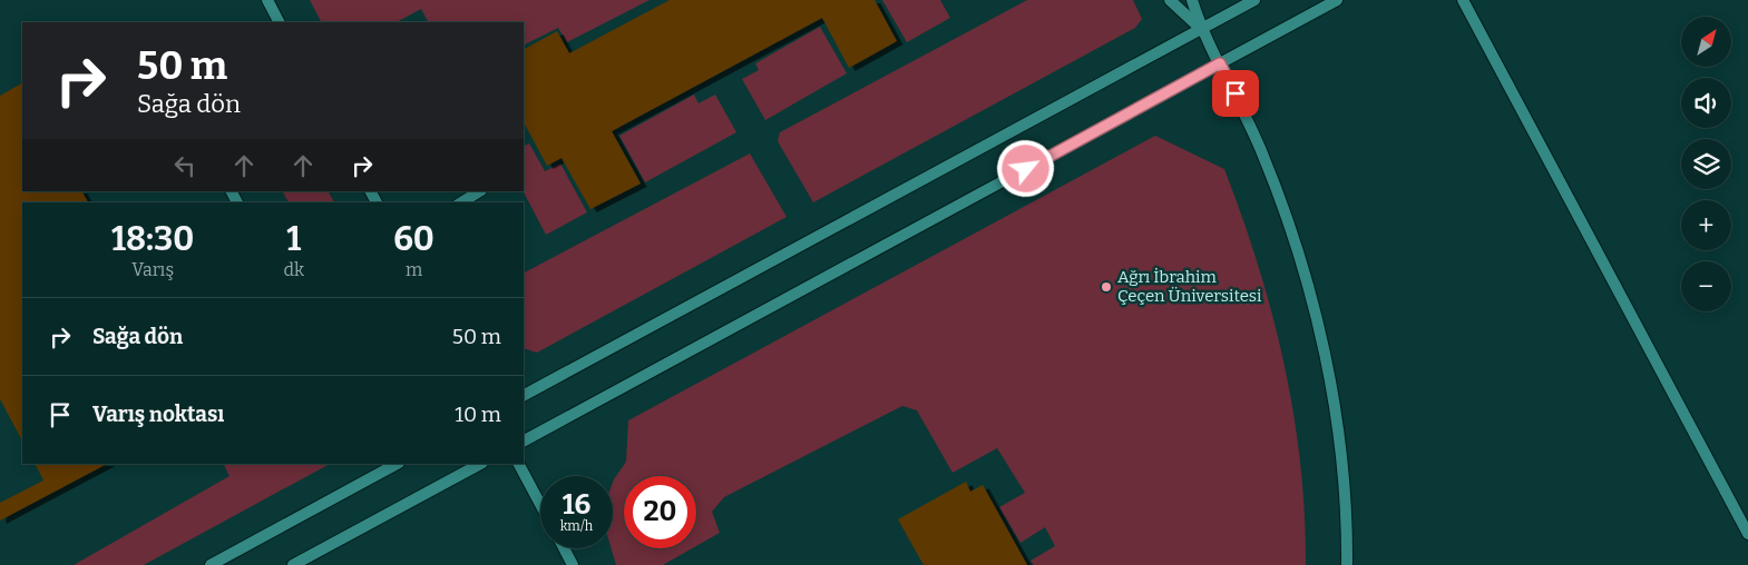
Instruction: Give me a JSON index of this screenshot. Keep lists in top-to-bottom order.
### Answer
{
  "places": ["Ağrı İbrahim Çeçen Üniversitesi"],
  "north": "top right",
  "page": {
    "map_buttons": ["+", "−"],
    "turn": ["50 m", "Sağa dön"],
    "eta": [
      "18:30",
      "Varış",
      "1",
      "dk",
      "60",
      "m"
    ],
    "list": [
      {
        "name": "Sağa dön",
        "value": "50 m"
      },
      {
        "name": "Varış noktası",
        "value": "10 m"
      }
    ],
    "speed": "16 km/h",
    "limit": "20"
  }
}
